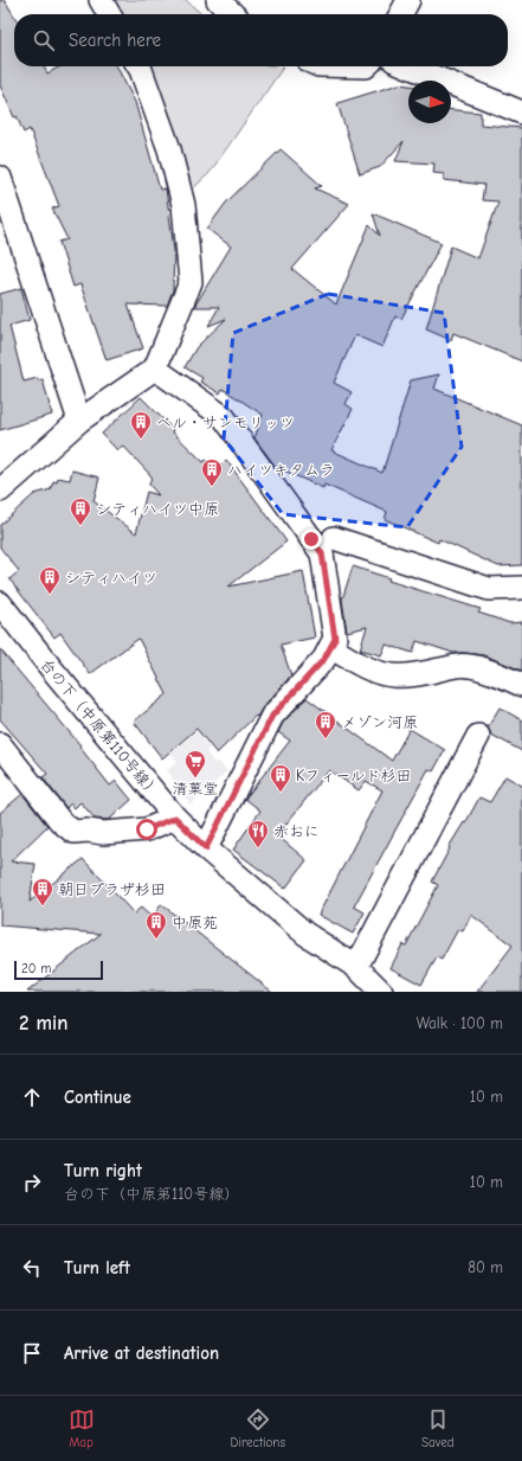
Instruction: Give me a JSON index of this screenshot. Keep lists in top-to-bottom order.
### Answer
{
  "streets": {
    "street": ["台の下（中原第110号線）"]
  },
  "places": {
    "building": [
      "ベル・サンモリッツ",
      "ハイツキタムラ",
      "シティハイツ中原",
      "シティハイツ",
      "メゾン河原",
      "Kフィールド杉田",
      "朝日プラザ杉田",
      "中原苑"
    ],
    "supermarket": ["清菓堂"],
    "restaurant": ["赤おに"]
  },
  "scale_bar": "20 m",
  "north": "right",
  "page": {
    "search": "Search here",
    "scale": "20 m",
    "heading": ["2 min", "Walk · 100 m"],
    "list": [
      ["Continue", "10 m"],
      ["Turn right", "台の下（中原第110号線）", "10 m"],
      ["Turn left", "80 m"],
      "Arrive at destination"
    ],
    "nav": ["Map", "Directions", "Saved"]
  }
}
